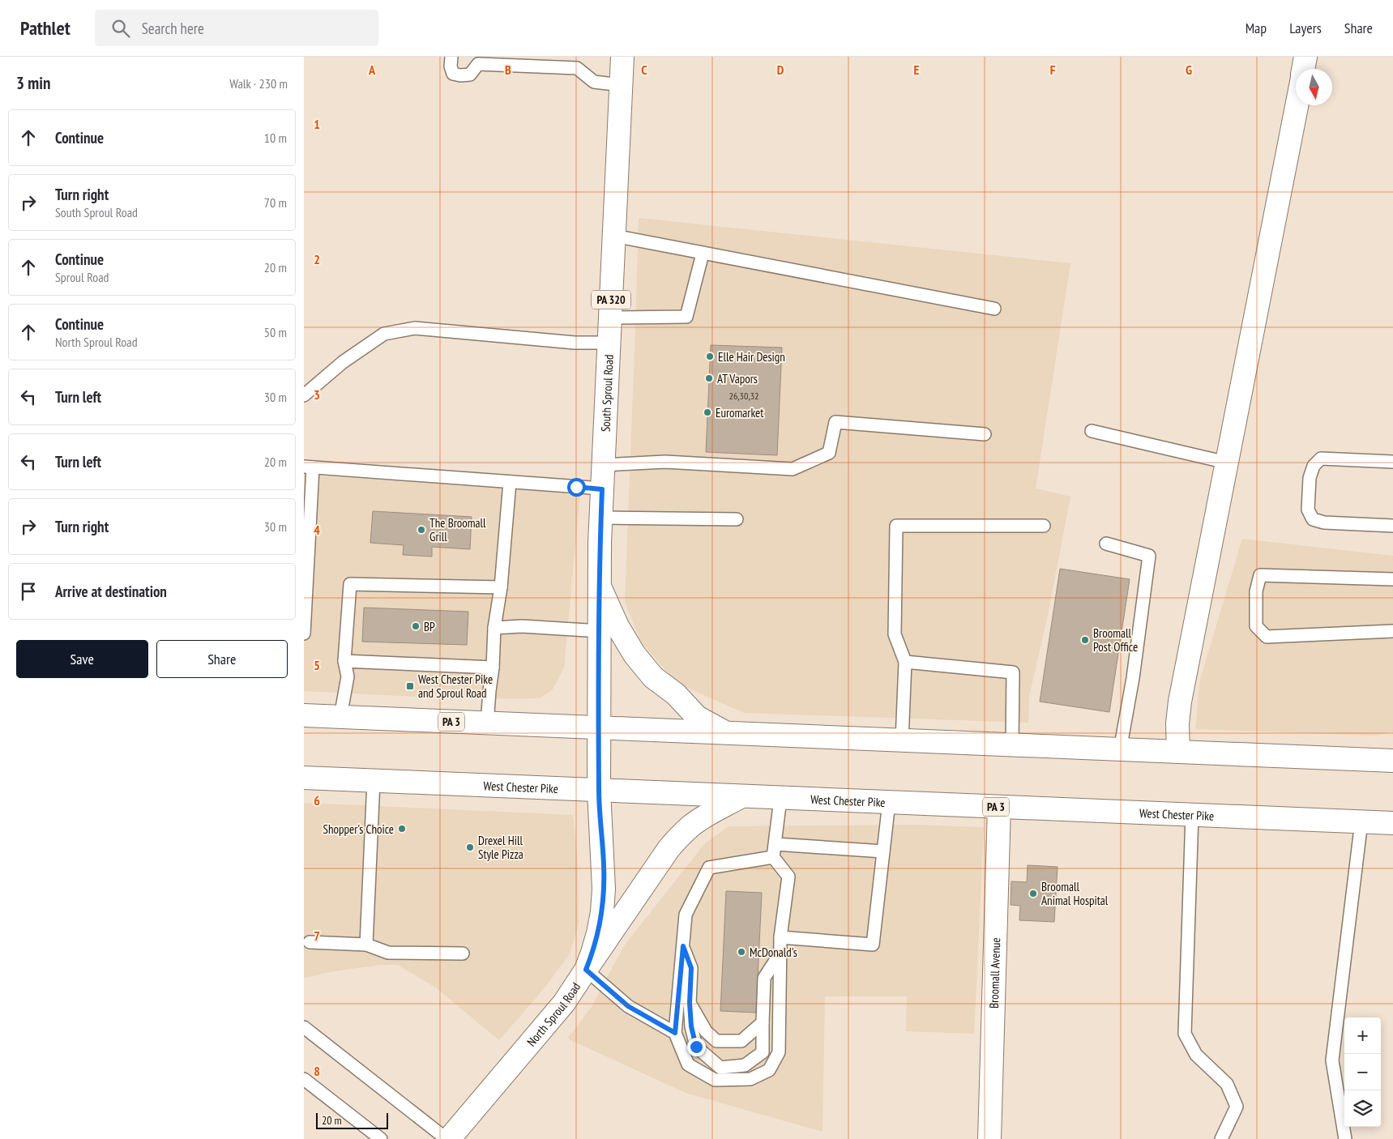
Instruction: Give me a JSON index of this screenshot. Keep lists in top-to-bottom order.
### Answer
{
  "streets": {
    "main road": [
      "PA 320",
      "South Sproul Road",
      "PA 3",
      "West Chester Pike",
      "Broomall Avenue",
      "North Sproul Road"
    ]
  },
  "crossings": [
    ["PA 320", "South Sproul Road"],
    ["PA 320", "PA 3"],
    ["PA 320", "West Chester Pike"],
    ["PA 320", "North Sproul Road"],
    ["South Sproul Road", "PA 3"],
    ["West Chester Pike", "Broomall Avenue"],
    ["West Chester Pike", "North Sproul Road"]
  ],
  "places": {
    "other": [
      "Elle Hair Design",
      "AT Vapors",
      "Euromarket",
      "The Broomall Grill",
      "BP",
      "Broomall Post Office",
      "Shopper's Choice",
      "Drexel Hill Style Pizza",
      "Broomall Animal Hospital",
      "McDonald's"
    ],
    "transit": ["West Chester Pike and Sproul Road"]
  },
  "house_numbers": ["26,30,32"],
  "scale_bar": "20 m",
  "north": "bottom",
  "page": {
    "header": "Pathlet",
    "search": "Search here",
    "nav": ["Map", "Layers", "Share"],
    "heading": ["3 min", "Walk · 230 m"],
    "list": [
      ["Continue", "10 m"],
      ["Turn right", "South Sproul Road", "70 m"],
      ["Continue", "Sproul Road", "20 m"],
      ["Continue", "North Sproul Road", "50 m"],
      ["Turn left", "30 m"],
      ["Turn left", "20 m"],
      ["Turn right", "30 m"],
      "Arrive at destination"
    ],
    "buttons": ["Save", "Share"],
    "map_buttons": ["+", "−"],
    "scale": "20 m"
  },
  "grid": {
    "columns": [
      "A",
      "B",
      "C",
      "D",
      "E",
      "F",
      "G"
    ],
    "rows": [
      "1",
      "2",
      "3",
      "4",
      "5",
      "6",
      "7",
      "8"
    ]
  }
}
